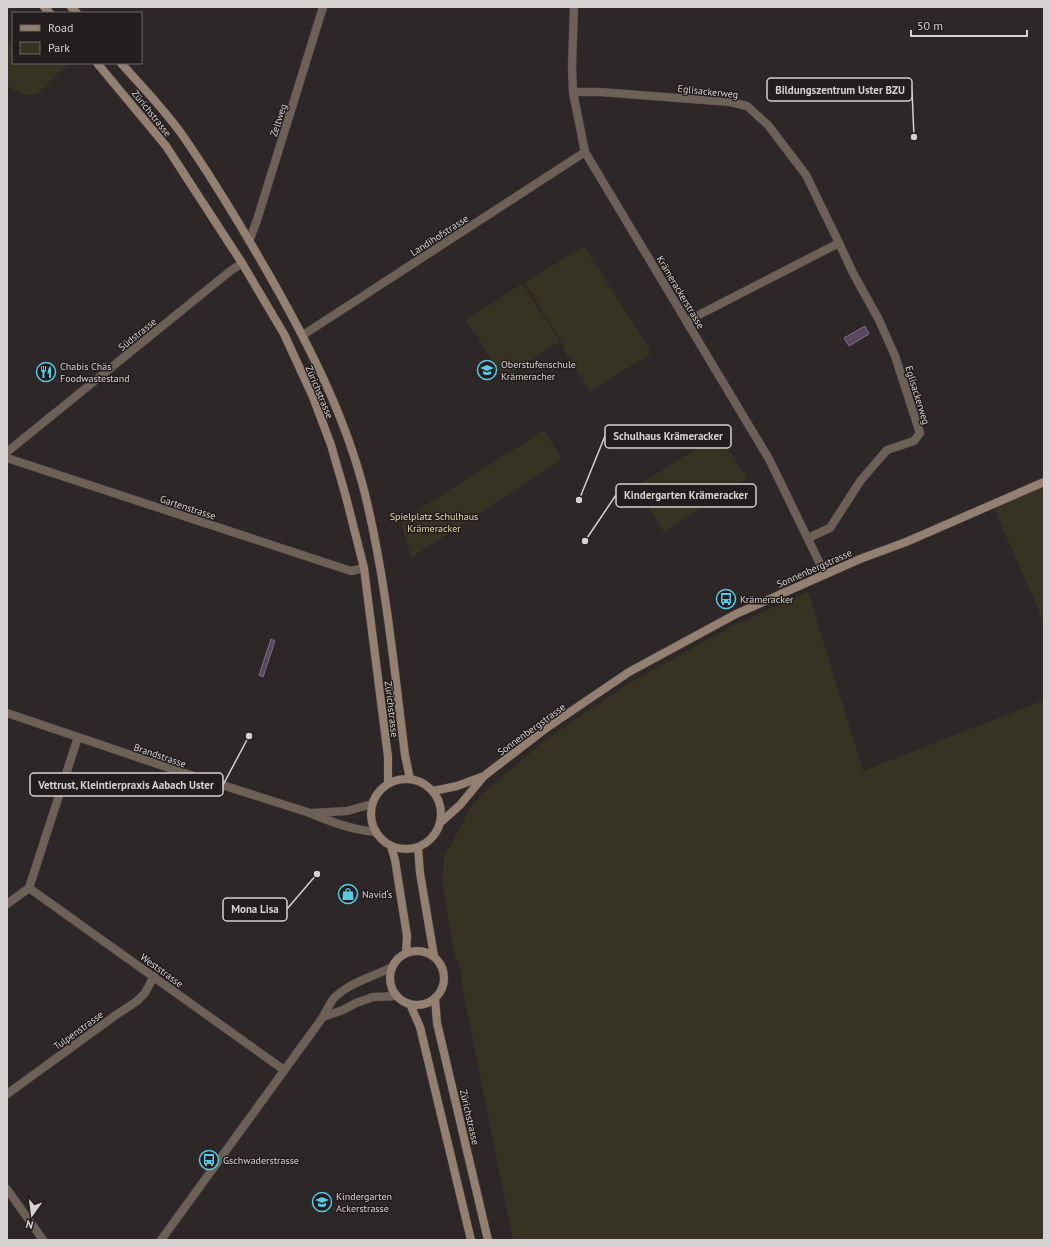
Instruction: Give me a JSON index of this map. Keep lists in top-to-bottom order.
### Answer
{
  "streets": {
    "main road": ["Zürichstrasse", "Sonnenbergstrasse"],
    "street": [
      "Eglisackerweg",
      "Zeltweg",
      "Landihofstrasse",
      "Krämerackerstrasse",
      "Südstrasse",
      "Gartenstrasse",
      "Brandstrasse",
      "Weststrasse",
      "Tulpenstrasse"
    ]
  },
  "crossings": [
    ["Eglisackerweg", "Krämerackerstrasse"],
    ["Zürichstrasse", "Zeltweg"],
    ["Zürichstrasse", "Landihofstrasse"],
    ["Zürichstrasse", "Südstrasse"],
    ["Zürichstrasse", "Gartenstrasse"],
    ["Zürichstrasse", "Sonnenbergstrasse"],
    ["Zürichstrasse", "Brandstrasse"],
    ["Landihofstrasse", "Krämerackerstrasse"],
    ["Krämerackerstrasse", "Sonnenbergstrasse"],
    ["Sonnenbergstrasse", "Brandstrasse"],
    ["Weststrasse", "Tulpenstrasse"]
  ],
  "parks": ["Spielplatz Schulhaus Krämeracker"],
  "places": {
    "other": [
      "Bildungszentrum Uster BZU",
      "Schulhaus Krämeracker",
      "Kindergarten Krämeracker",
      "Vettrust, Kleintierpraxis Aabach Uster",
      "Mona Lisa"
    ],
    "school or university": ["Oberstufenschule Krämeracher", "Kindergarten Ackerstrasse"],
    "restaurant": ["Chabis Chäs Foodwastestand"],
    "bus stop": ["Krämeracker", "Gschwaderstrasse"],
    "shop": ["Navid‘s"]
  },
  "legend": ["Road", "Park"],
  "scale_bar": "50 m",
  "north": "bottom"
}
